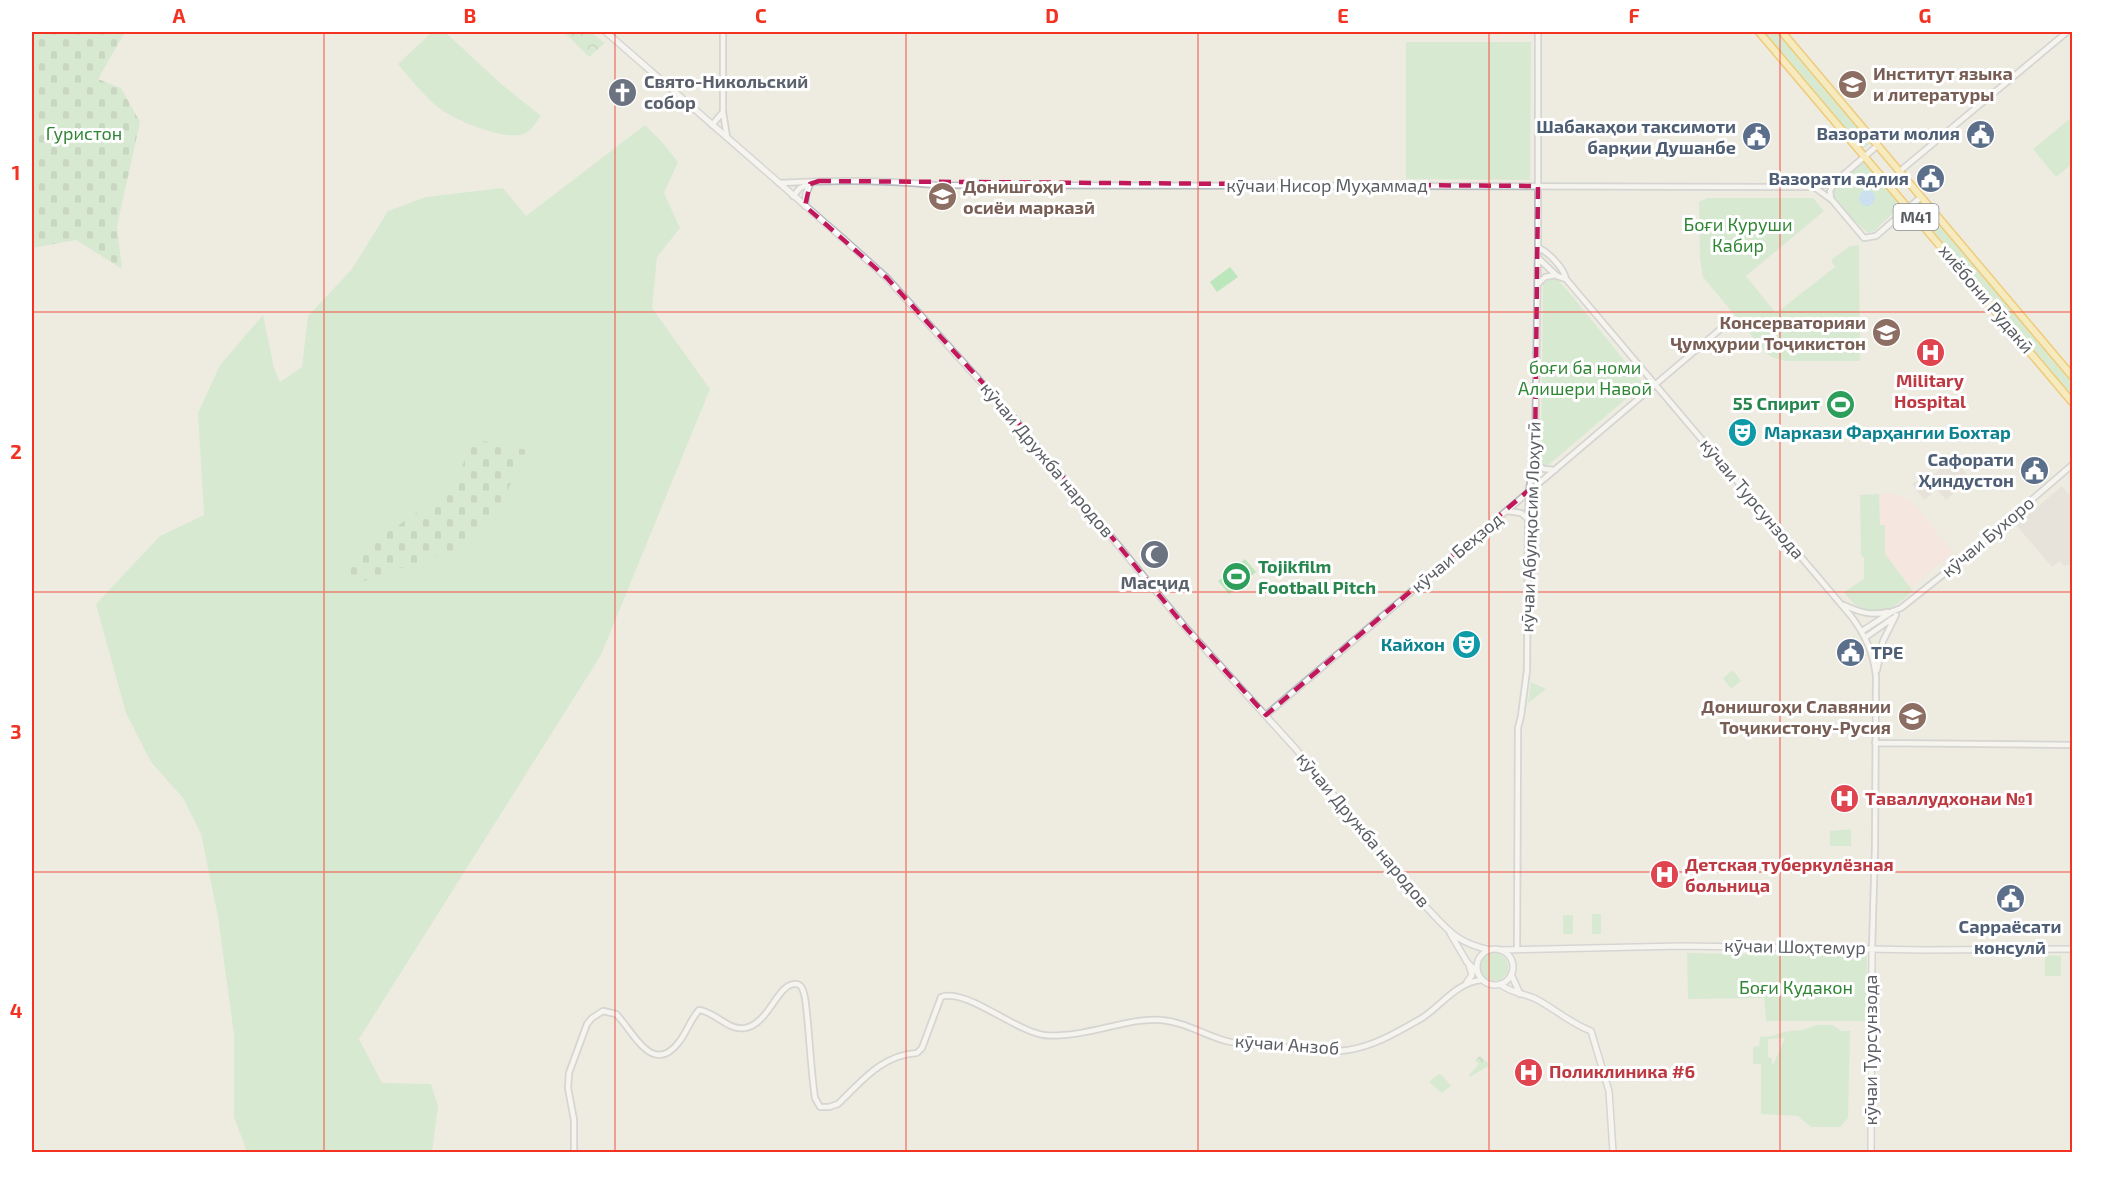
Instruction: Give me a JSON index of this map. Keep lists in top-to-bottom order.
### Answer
{
  "streets": {
    "highway": ["M41", "хиёбони Рӯдакӣ"],
    "main road": ["кӯчаи Дружба народов", "кӯчаи Турсунзода", "кӯчаи Шоҳтемур"],
    "street": [
      "кӯчаи Нисор Муҳаммад",
      "кӯчаи Абулқосим Лоҳутӣ",
      "кӯчаи Бухоро",
      "кӯчаи Беҳзод",
      "кӯчаи Анзоб"
    ]
  },
  "crossings": [
    ["кӯчаи Нисор Муҳаммад", "M41"],
    ["кӯчаи Нисор Муҳаммад", "хиёбони Рӯдакӣ"],
    ["кӯчаи Нисор Муҳаммад", "кӯчаи Дружба народов"],
    ["кӯчаи Нисор Муҳаммад", "кӯчаи Абулқосим Лоҳутӣ"],
    ["кӯчаи Дружба народов", "кӯчаи Беҳзод"],
    ["кӯчаи Турсунзода", "кӯчаи Абулқосим Лоҳутӣ"],
    ["кӯчаи Турсунзода", "кӯчаи Бухоро"],
    ["кӯчаи Турсунзода", "кӯчаи Беҳзод"],
    ["кӯчаи Турсунзода", "кӯчаи Шоҳтемур"],
    ["кӯчаи Абулқосим Лоҳутӣ", "кӯчаи Беҳзод"],
    ["кӯчаи Абулқосим Лоҳутӣ", "кӯчаи Шоҳтемур"]
  ],
  "parks": [
    "Гуристон",
    "Боғи Куруши Кабир",
    "боғи ба номи Алишери Навоӣ",
    "Боғи Кудакон"
  ],
  "places": {
    "school or university": [
      "Институт языка и литературы",
      "Донишгоҳи осиёи марказӣ",
      "Консерваторияи Ҷумҳурии Тоҷикистон",
      "Донишгоҳи Славянии Тоҷикистону-Русия"
    ],
    "church": ["Свято-Никольский собор"],
    "public building": [
      "Вазорати молия",
      "Шабакаҳои таксимоти барқии Душанбе",
      "Вазорати адлия",
      "Сафорати Ҳиндустон",
      "TPE",
      "Сарраёсати консулӣ"
    ],
    "hospital": [
      "Military Hospital",
      "Таваллудхонаи №1",
      "Детская туберкулёзная больница",
      "Поликлиника #6"
    ],
    "sports": ["55 Спирит", "Tojikfilm Football Pitch"],
    "theatre": ["Маркази Фарҳангии Бохтар", "Кайхон"],
    "mosque": ["Масҷид"]
  },
  "grid": {
    "columns": [
      "A",
      "B",
      "C",
      "D",
      "E",
      "F",
      "G"
    ],
    "rows": [
      "1",
      "2",
      "3",
      "4"
    ]
  }
}
